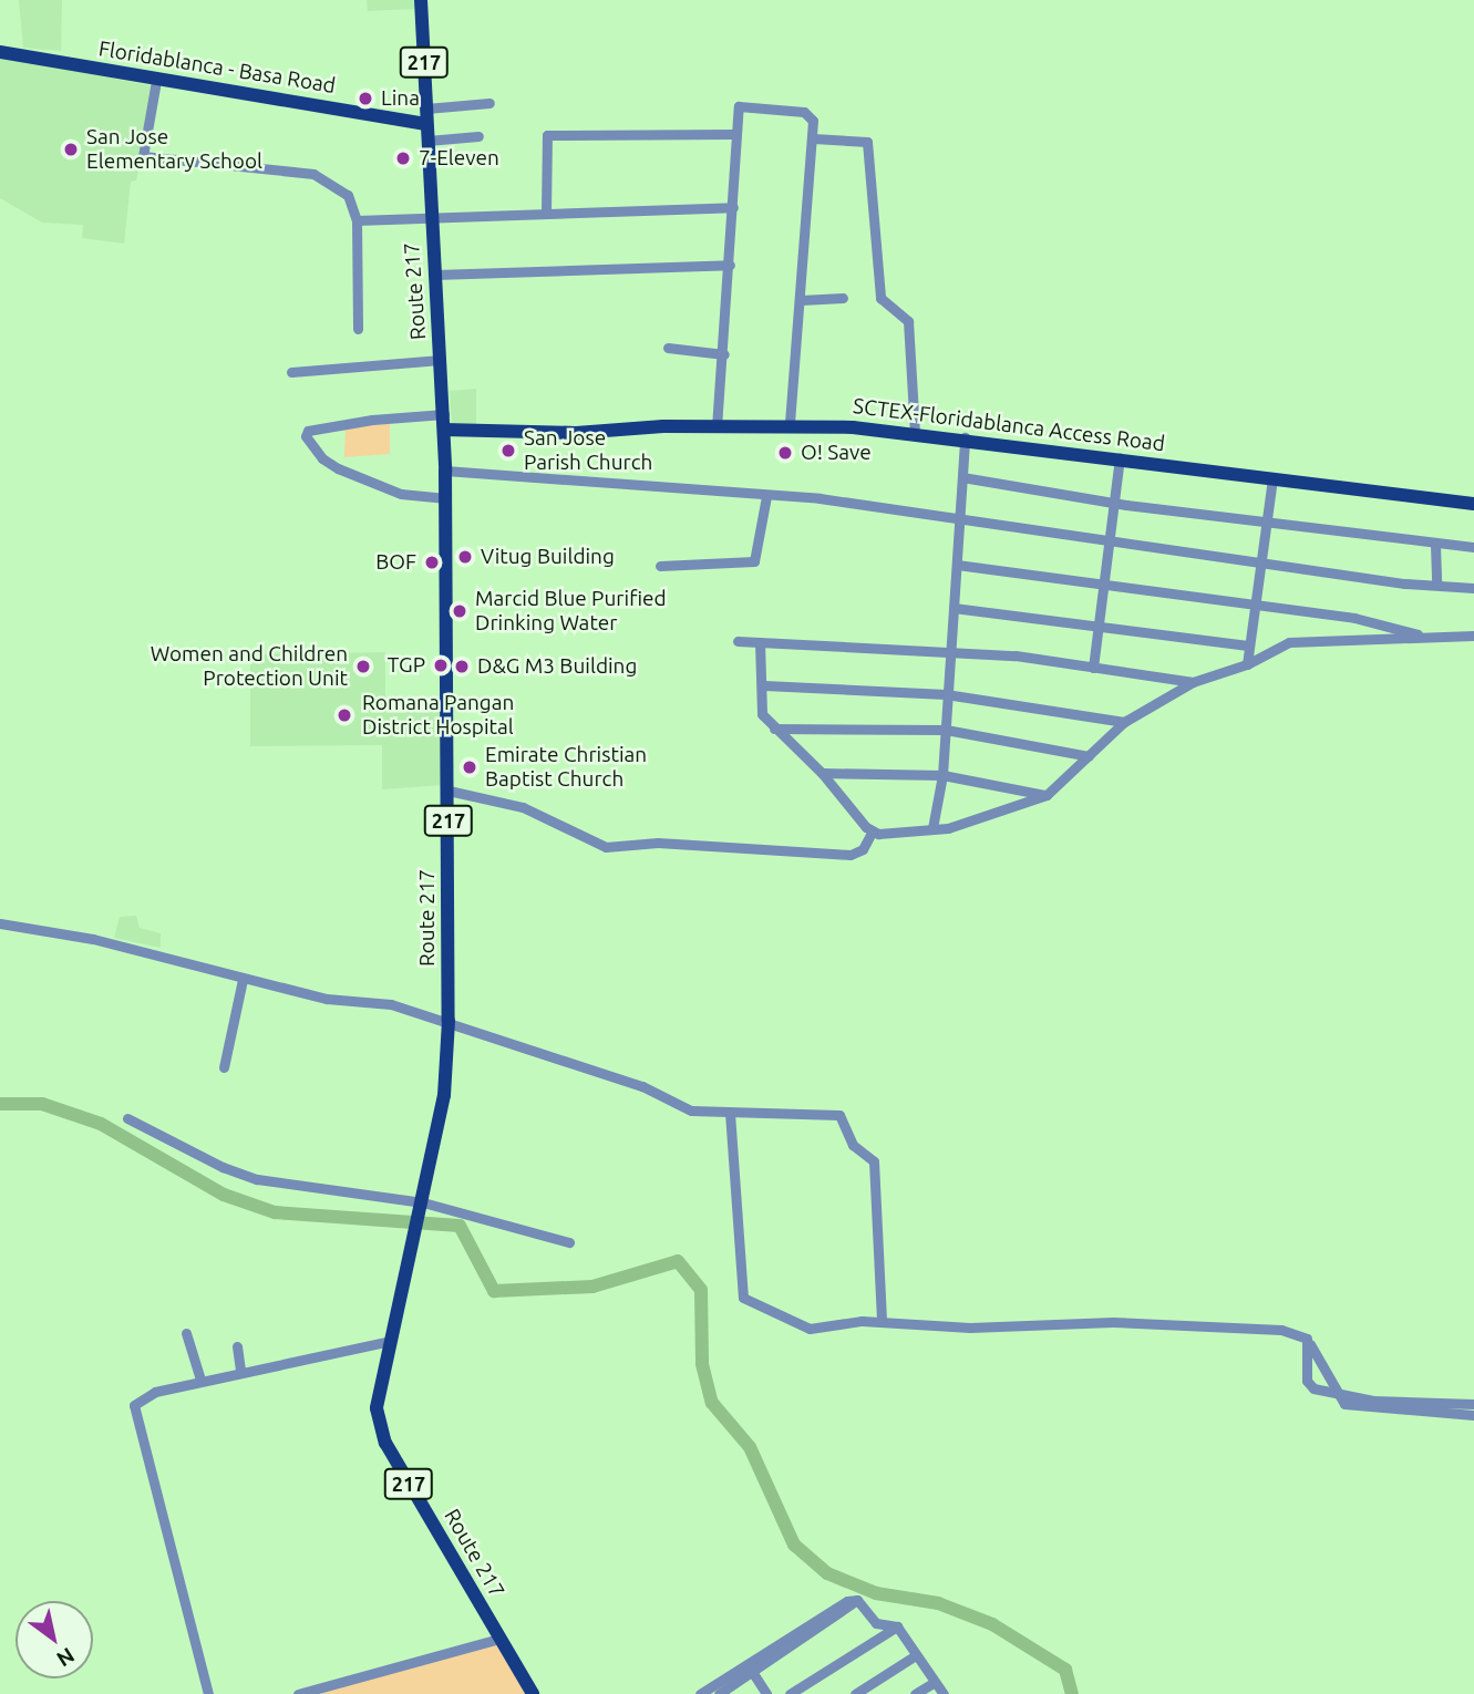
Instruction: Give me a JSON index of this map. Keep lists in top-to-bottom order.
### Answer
{
  "streets": {
    "main road": [
      "217",
      "Floridablanca - Basa Road",
      "Route 217",
      "SCTEX-Floridablanca Access Road"
    ]
  },
  "crossings": [
    ["Floridablanca - Basa Road", "Route 217"],
    ["Route 217", "SCTEX-Floridablanca Access Road"]
  ],
  "places": [
    "Lina",
    "San Jose Elementary School",
    "7-Eleven",
    "San Jose Parish Church",
    "O! Save",
    "Vitug Building",
    "BOF",
    "Marcid Blue Purified Drinking Water",
    "TGP",
    "Women and Children Protection Unit",
    "D&G M3 Building",
    "Romana Pangan District Hospital",
    "Emirate Christian Baptist Church"
  ],
  "north": "bottom right"
}
